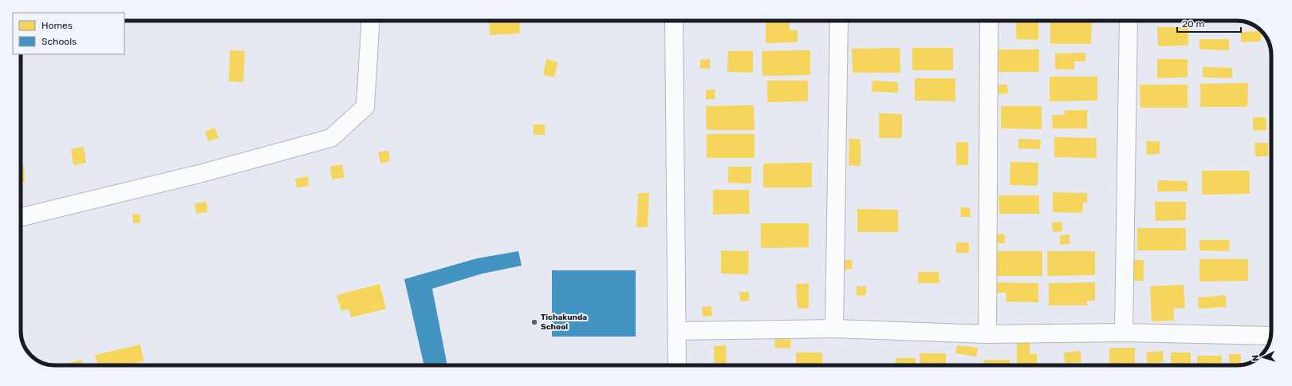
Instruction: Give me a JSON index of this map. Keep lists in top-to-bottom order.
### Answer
{
  "places": ["Tichakunda School"],
  "legend": ["Homes", "Schools"],
  "scale_bar": "20 m",
  "north": "left"
}
